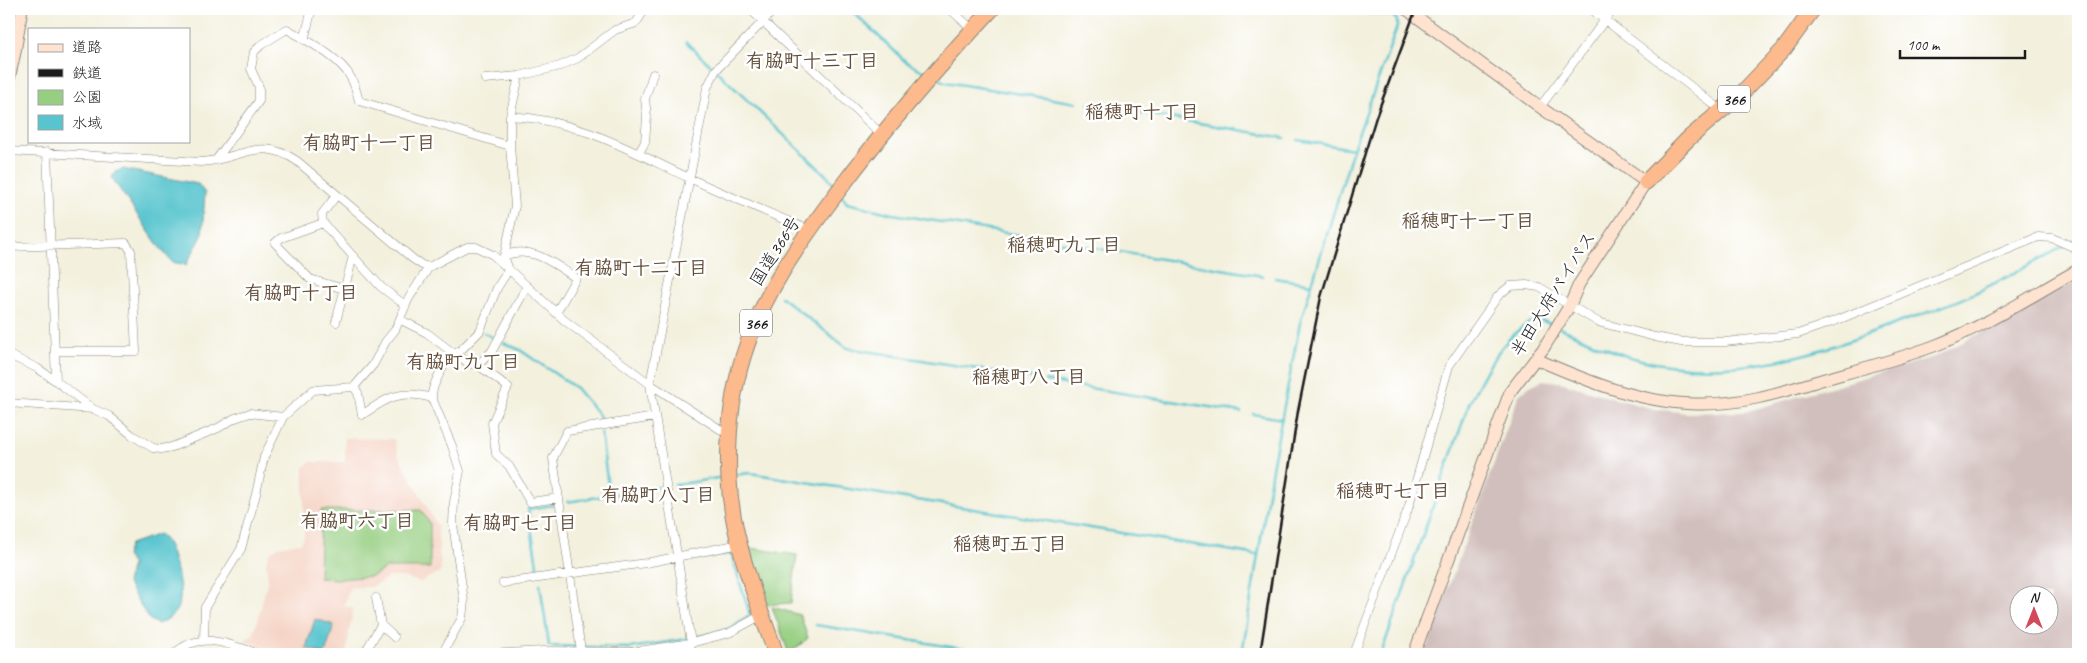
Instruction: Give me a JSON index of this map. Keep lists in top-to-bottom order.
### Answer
{
  "streets": {
    "highway": ["366", "国道366号", "半田大府パイパス"]
  },
  "districts": [
    "有脇町十三丁目",
    "稲穂町十丁目",
    "有脇町十一丁目",
    "稲穂町十一丁目",
    "稲穂町九丁目",
    "有脇町十二丁目",
    "有脇町十丁目",
    "有脇町九丁目",
    "稲穂町八丁目",
    "稲穂町七丁目",
    "有脇町八丁目",
    "有脇町六丁目",
    "有脇町七丁目",
    "稲穂町五丁目"
  ],
  "legend": [
    "道路",
    "鉄道",
    "公園",
    "水域"
  ],
  "scale_bar": "100 m",
  "north": "top"
}
